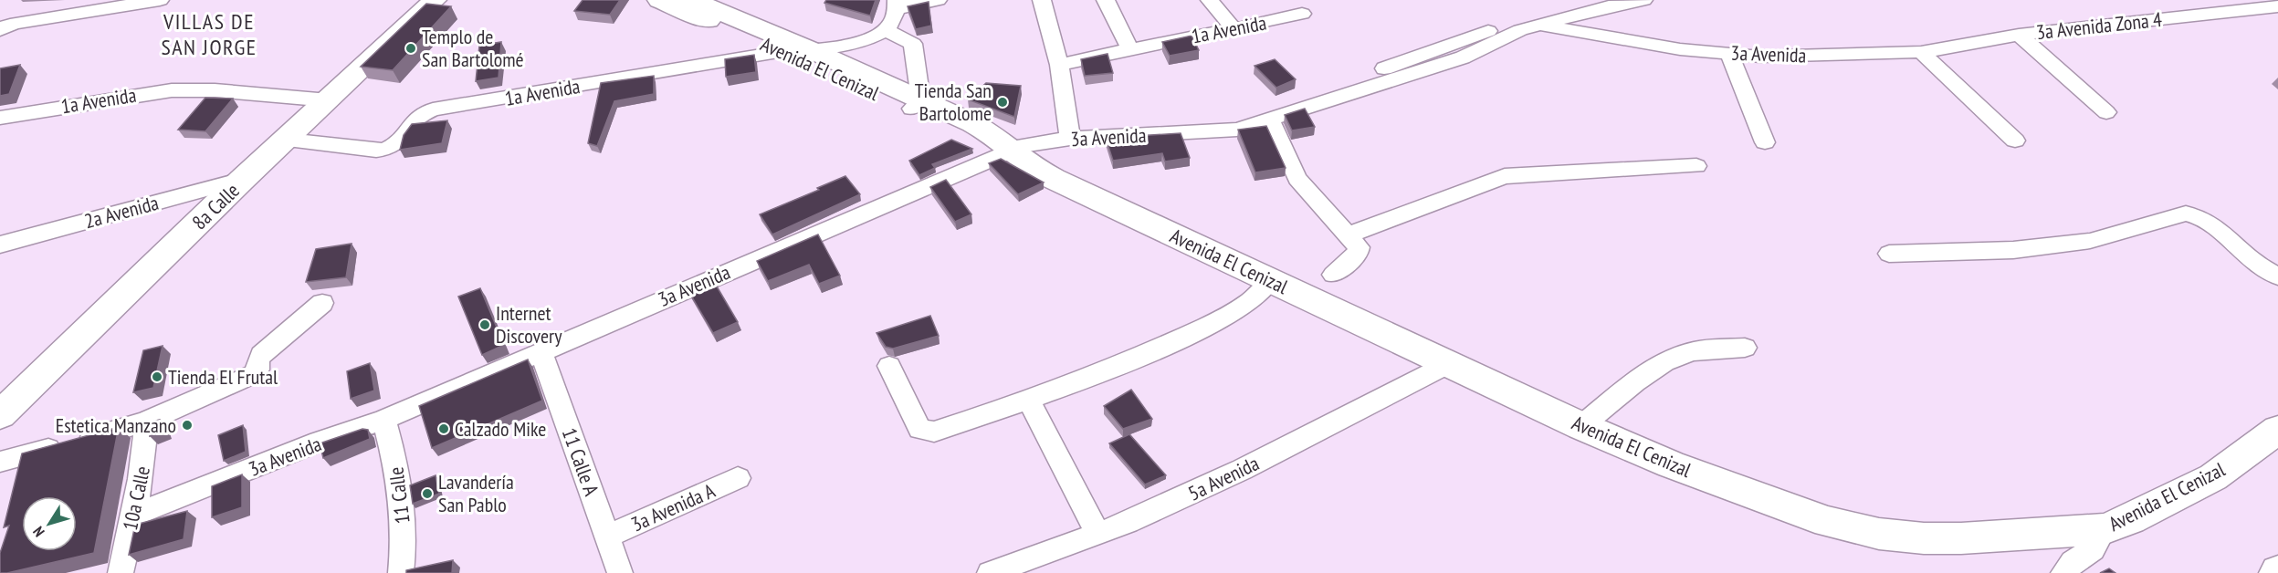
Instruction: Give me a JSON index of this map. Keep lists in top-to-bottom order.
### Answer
{
  "streets": {
    "street": [
      "3a Avenida Zona 4",
      "1a Avenida",
      "3a Avenida",
      "Avenida El Cenizal",
      "8a Calle",
      "2a Avenida",
      "11 Calle A",
      "5a Avenida",
      "11 Calle",
      "10a Calle",
      "3a Avenida A"
    ]
  },
  "crossings": [
    ["3a Avenida Zona 4", "3a Avenida"],
    ["1a Avenida", "Avenida El Cenizal"],
    ["1a Avenida", "8a Calle"],
    ["3a Avenida", "Avenida El Cenizal"],
    ["3a Avenida", "11 Calle A"],
    ["3a Avenida", "11 Calle"],
    ["3a Avenida", "10a Calle"],
    ["Avenida El Cenizal", "5a Avenida"],
    ["8a Calle", "2a Avenida"],
    ["11 Calle A", "3a Avenida A"]
  ],
  "districts": ["VILLAS DE SAN JORGE"],
  "places": [
    "Templo de San Bartolomé",
    "Tienda San Bartolome",
    "Internet Discovery",
    "Tienda El Frutal",
    "Estetica Manzano",
    "Calzado Mike",
    "Lavandería San Pablo"
  ],
  "north": "bottom left"
}
